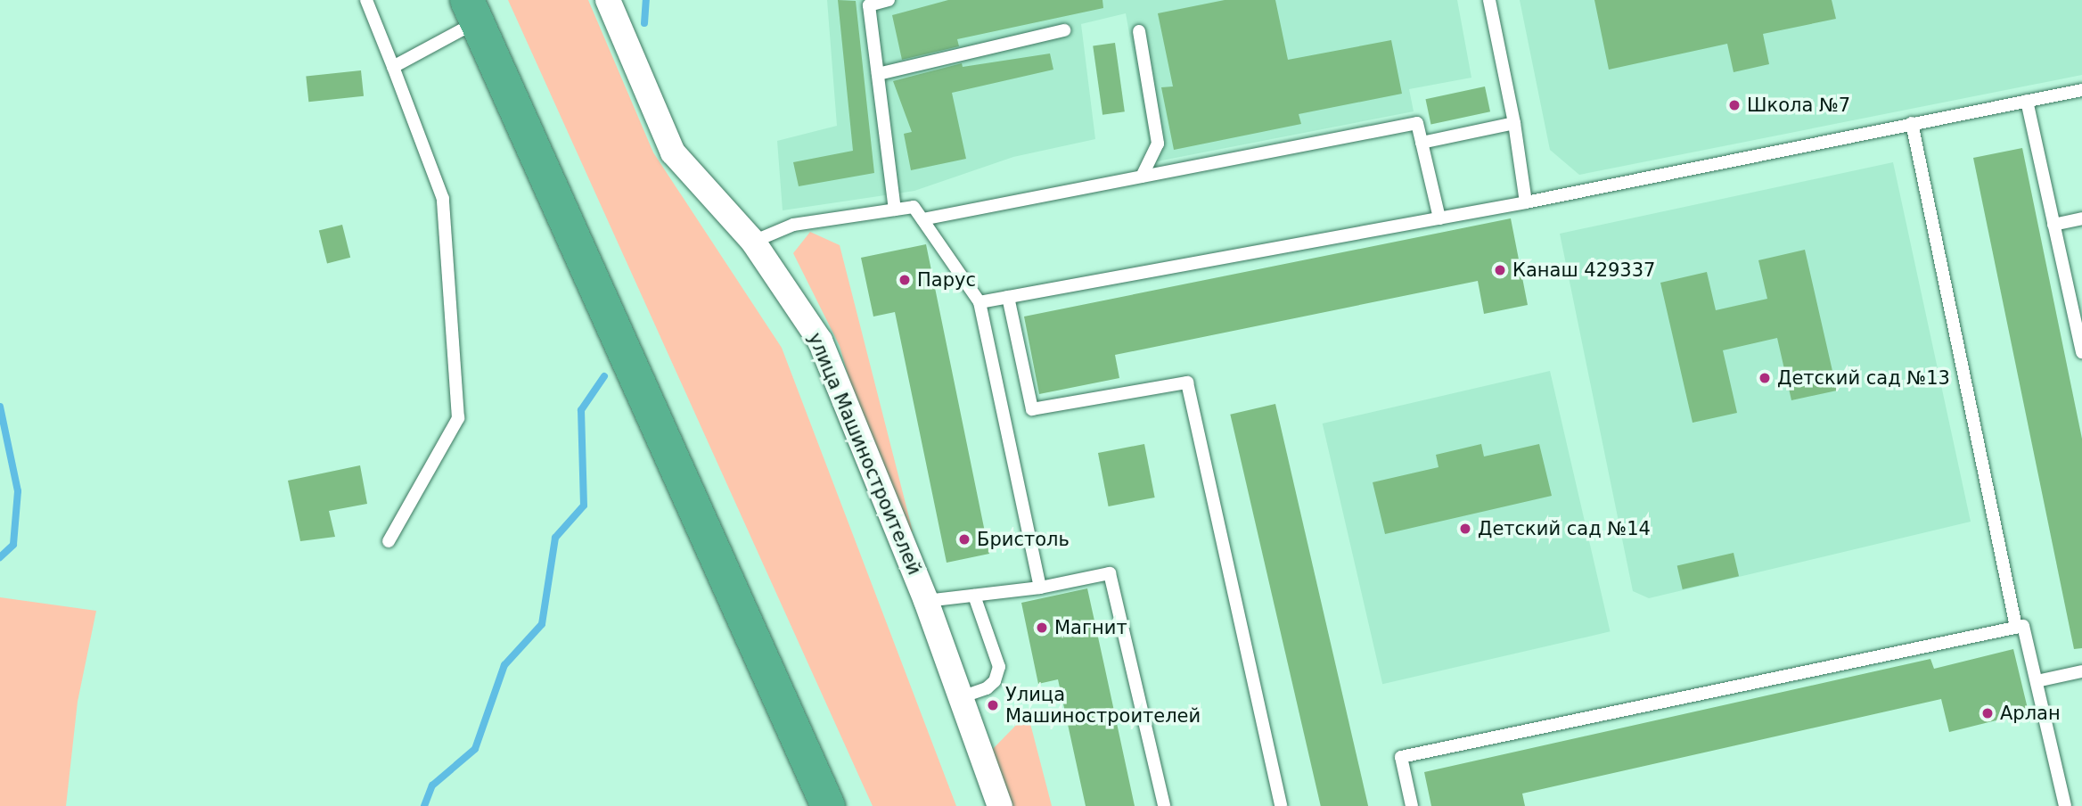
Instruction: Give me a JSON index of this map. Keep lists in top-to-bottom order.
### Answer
{
  "streets": {
    "street": ["улица Машиностроителей"]
  },
  "places": [
    "Школа №7",
    "Канаш 429337",
    "Парус",
    "Детский сад №13",
    "Детский сад №14",
    "Бристоль",
    "Магнит",
    "Улица Машиностроителей",
    "Арлан"
  ]
}
